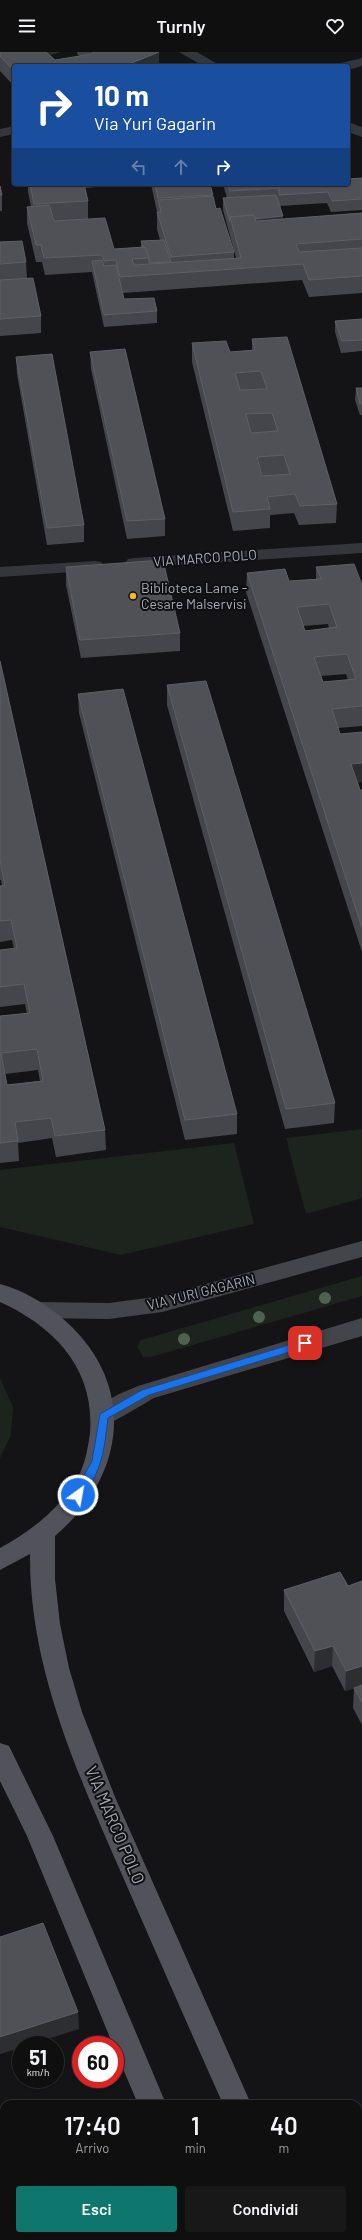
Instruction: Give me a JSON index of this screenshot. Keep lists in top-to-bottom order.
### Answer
{
  "streets": {
    "main road": ["VIA MARCO POLO", "VIA YURI GAGARIN"]
  },
  "places": ["Biblioteca Lame - Cesare Malservisi"],
  "page": {
    "header": "Turnly",
    "turn": ["10 m", "Via Yuri Gagarin"],
    "speed": "51 km/h",
    "limit": "60",
    "eta": [
      "17:40",
      "Arrivo",
      "1",
      "min",
      "40",
      "m"
    ],
    "buttons": ["Esci", "Condividi"]
  }
}
